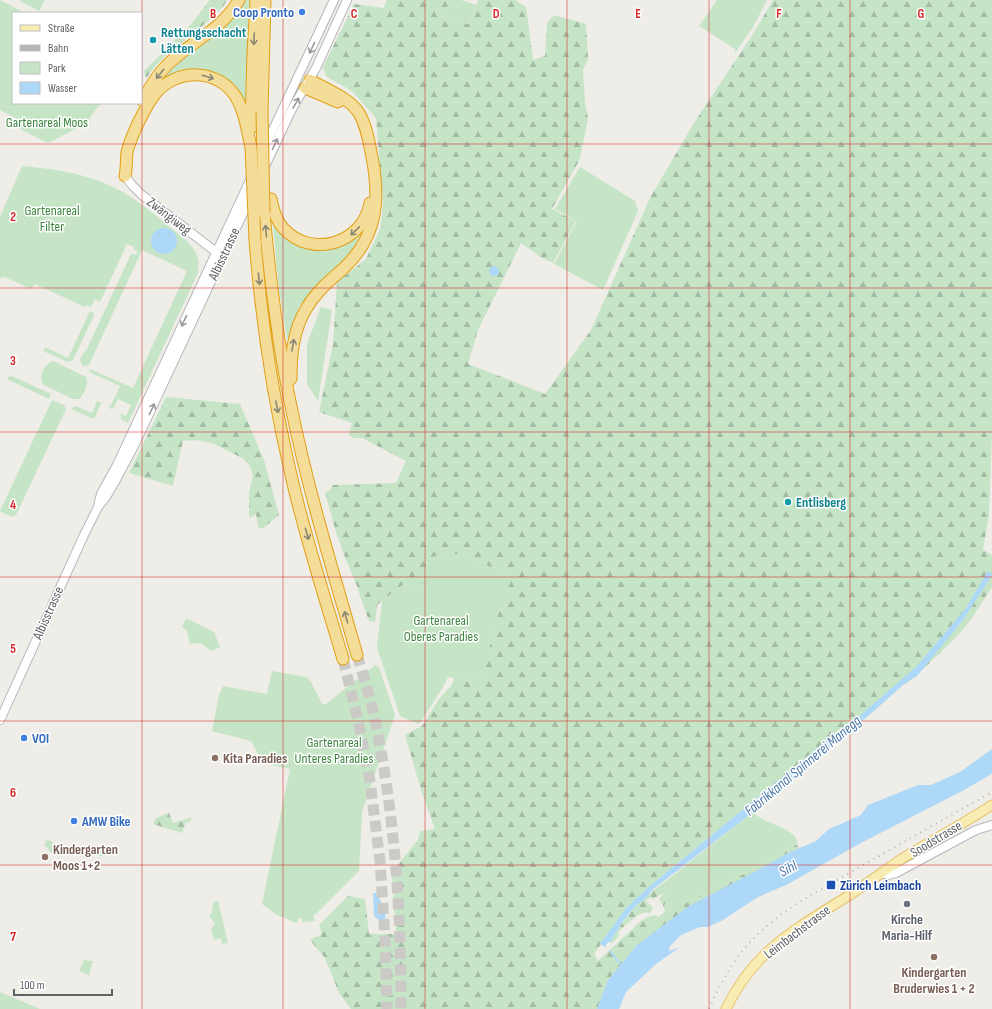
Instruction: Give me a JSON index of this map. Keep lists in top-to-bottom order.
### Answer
{
  "streets": {
    "main road": [
      "Zwängiweg",
      "Albisstrasse",
      "Soodstrasse",
      "Leimbachstrasse"
    ]
  },
  "crossings": [
    ["Zwängiweg", "Albisstrasse"],
    ["Soodstrasse", "Leimbachstrasse"]
  ],
  "water": ["Fabrikkanal Spinnerei Manegg", "Sihl"],
  "parks": [
    "Gartenareal Moos",
    "Gartenareal Filter",
    "Gartenareal Oberes Paradies",
    "Gartenareal Unteres Paradies"
  ],
  "places": {
    "other": [
      "Coop Pronto",
      "Rettungsschacht Lätten",
      "Entlisberg",
      "VOI",
      "Kita Paradies",
      "AMW Bike",
      "Kindergarten Moos 1+2",
      "Kirche Maria-Hilf",
      "Kindergarten Bruderwies 1 + 2"
    ],
    "transit": ["Zürich Leimbach"]
  },
  "legend": [
    "Straße",
    "Bahn",
    "Park",
    "Wasser"
  ],
  "scale_bar": "100 m",
  "grid": {
    "columns": [
      "B",
      "C",
      "D",
      "E",
      "F",
      "G"
    ],
    "rows": [
      "2",
      "3",
      "4",
      "5",
      "6",
      "7"
    ]
  }
}
